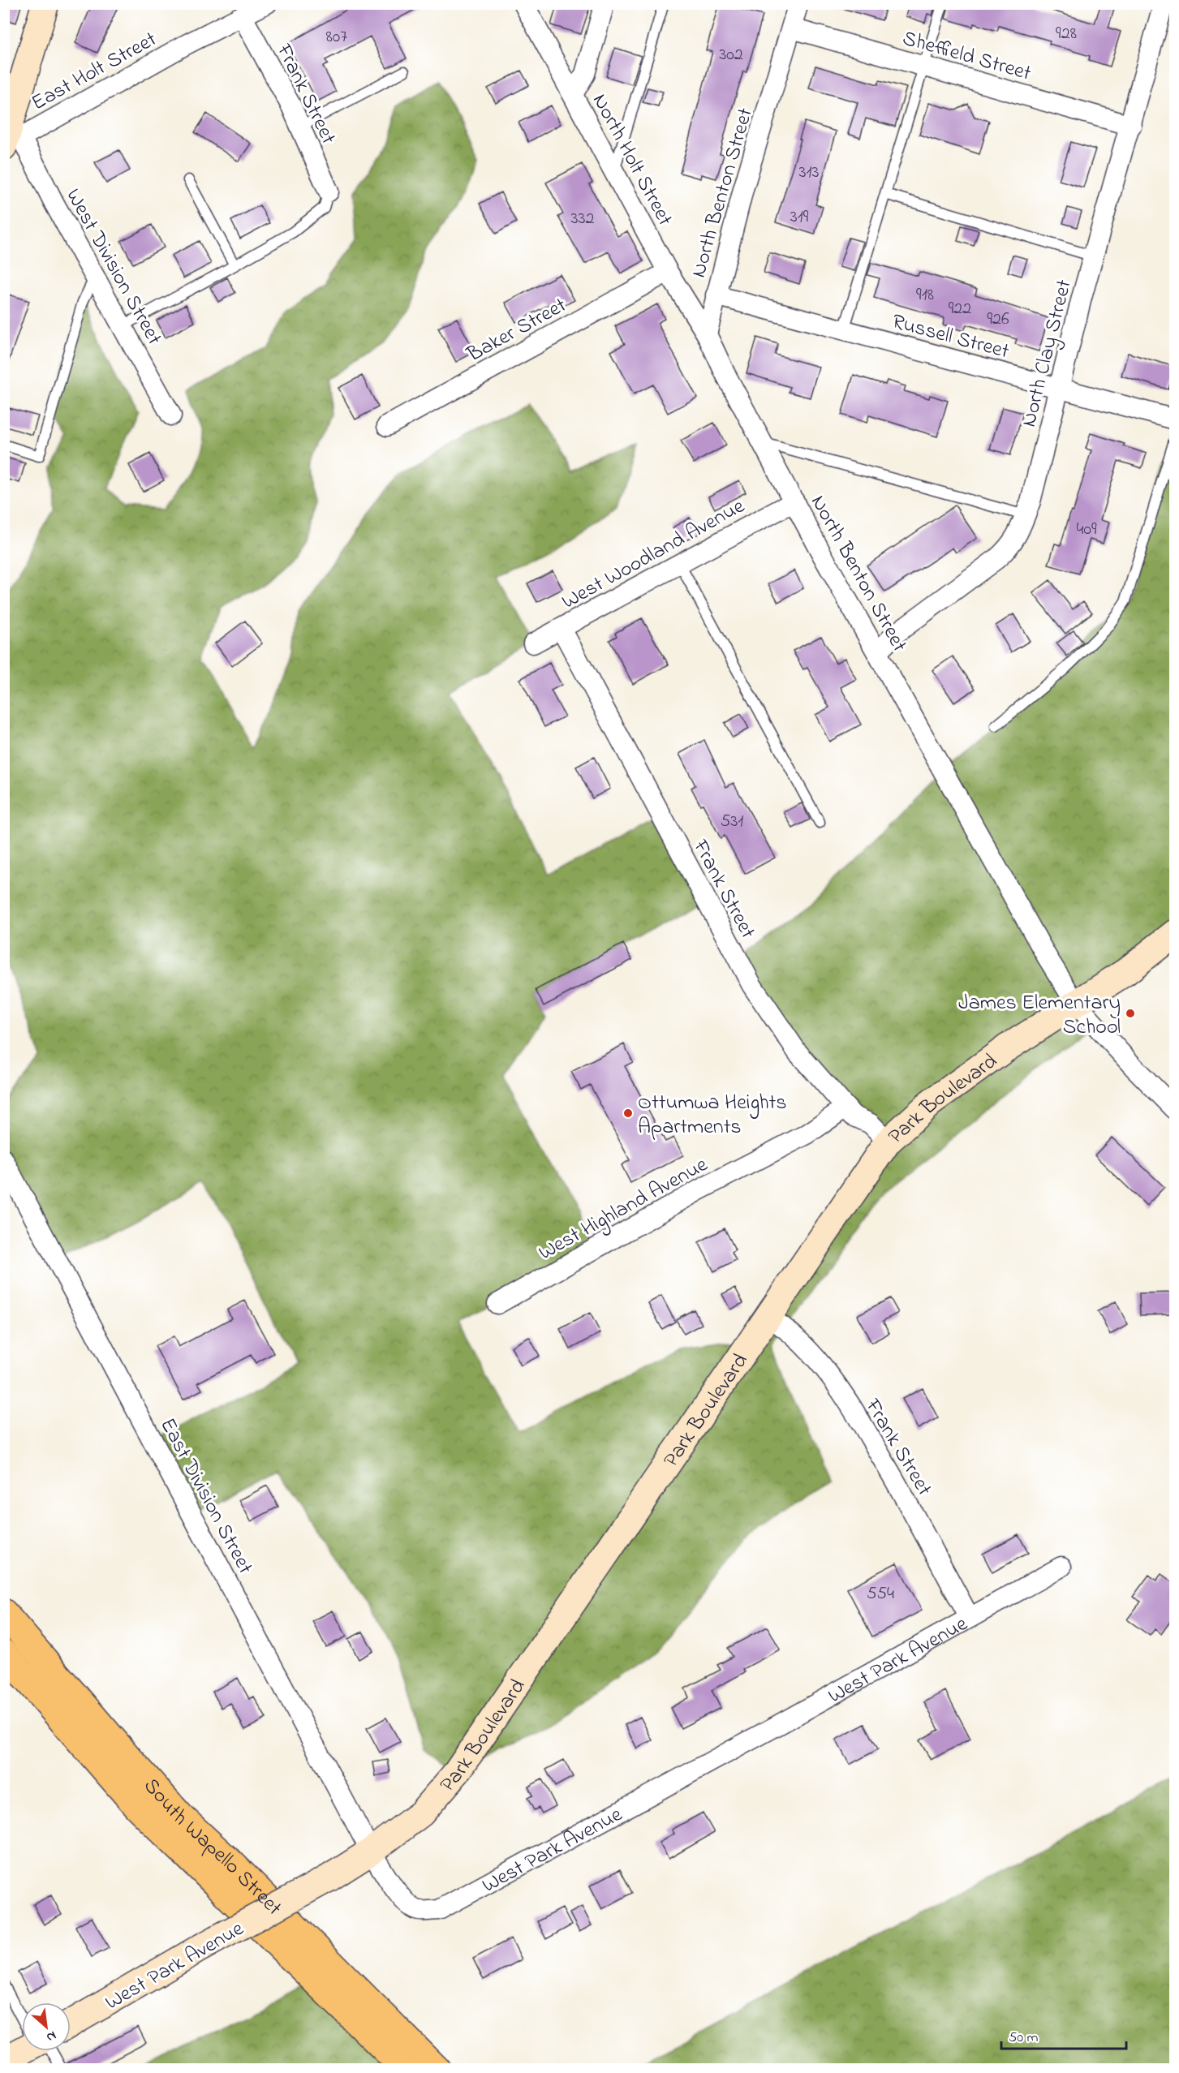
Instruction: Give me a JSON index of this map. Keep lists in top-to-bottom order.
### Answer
{
  "streets": {
    "highway": ["South Wapello Street"],
    "main road": ["Park Boulevard", "West Park Avenue"],
    "street": [
      "Sheffield Street",
      "East Holt Street",
      "Frank Street",
      "North Holt Street",
      "North Benton Street",
      "West Division Street",
      "Baker Street",
      "Russell Street",
      "North Clay Street",
      "West Woodland Avenue",
      "West Highland Avenue",
      "East Division Street"
    ]
  },
  "crossings": [
    ["Sheffield Street", "North Benton Street"],
    ["Sheffield Street", "North Clay Street"],
    ["East Holt Street", "Frank Street"],
    ["East Holt Street", "West Division Street"],
    ["Frank Street", "West Woodland Avenue"],
    ["Frank Street", "Park Boulevard"],
    ["Frank Street", "West Highland Avenue"],
    ["Frank Street", "West Park Avenue"],
    ["North Holt Street", "North Benton Street"],
    ["North Holt Street", "Baker Street"],
    ["North Benton Street", "Russell Street"],
    ["North Benton Street", "North Clay Street"],
    ["North Benton Street", "West Woodland Avenue"],
    ["North Benton Street", "Park Boulevard"],
    ["Russell Street", "North Clay Street"],
    ["Park Boulevard", "East Division Street"],
    ["Park Boulevard", "West Park Avenue"],
    ["East Division Street", "West Park Avenue"]
  ],
  "places": ["James Elementary School", "Ottumwa Heights Apartments"],
  "house_numbers": [
    "928",
    "807",
    "302",
    "313",
    "319",
    "332",
    "918",
    "922",
    "926",
    "409",
    "531",
    "554"
  ],
  "scale_bar": "50 m",
  "north": "bottom right"
}
